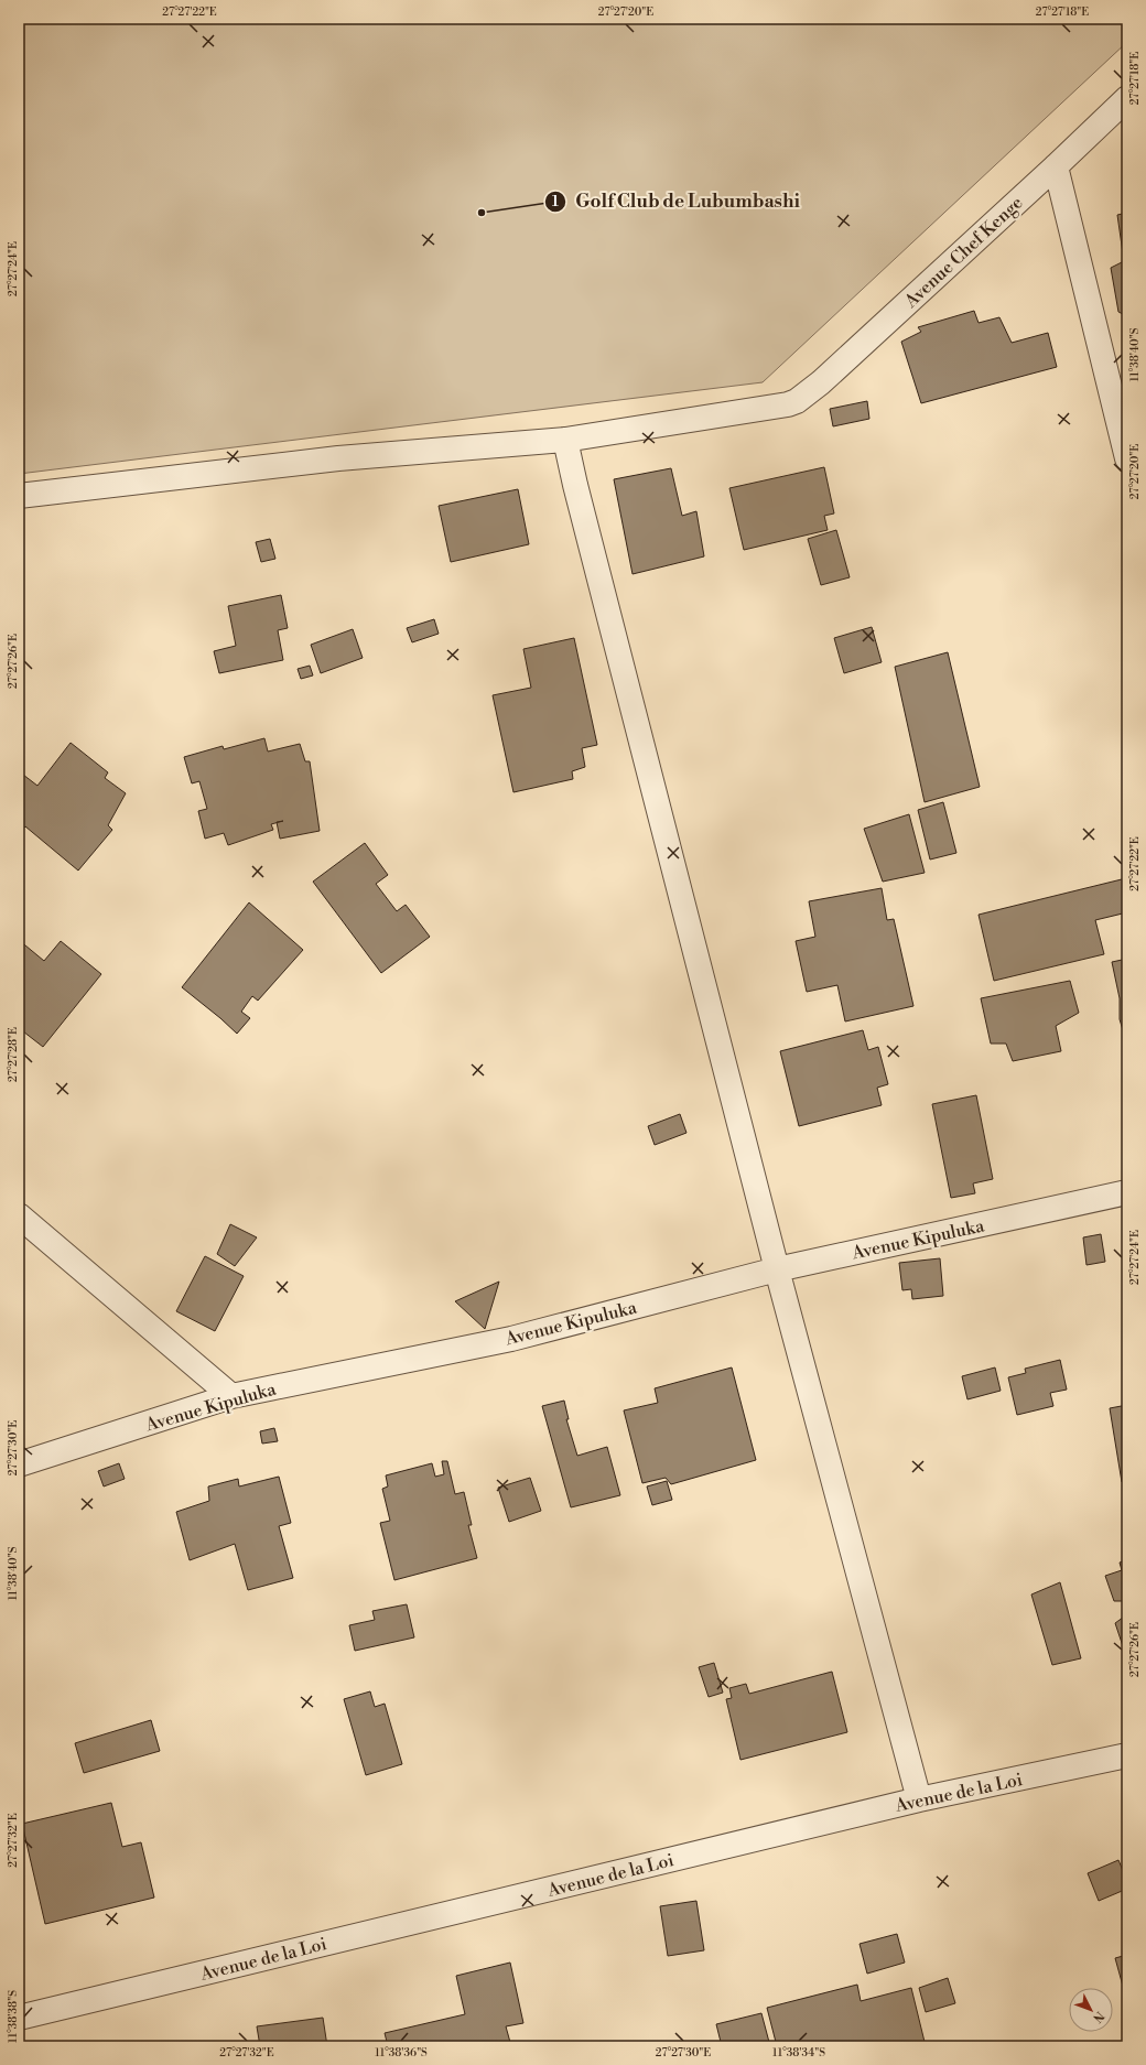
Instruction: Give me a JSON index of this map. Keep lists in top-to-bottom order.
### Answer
{
  "streets": {
    "street": ["Avenue Chef Kenge", "Avenue Kipuluka", "Avenue de la Loi"]
  },
  "places": ["Golf Club de Lubumbashi"],
  "north": "bottom right",
  "coordinates": [
    "27°27'22\"E",
    "27°27'20\"E",
    "27°27'18\"E",
    "27°27'24\"E",
    "11°38'40\"S",
    "27°27'26\"E",
    "27°27'28\"E",
    "27°27'30\"E",
    "27°27'32\"E",
    "11°38'38\"S",
    "11°38'36\"S",
    "11°38'34\"S"
  ]
}
